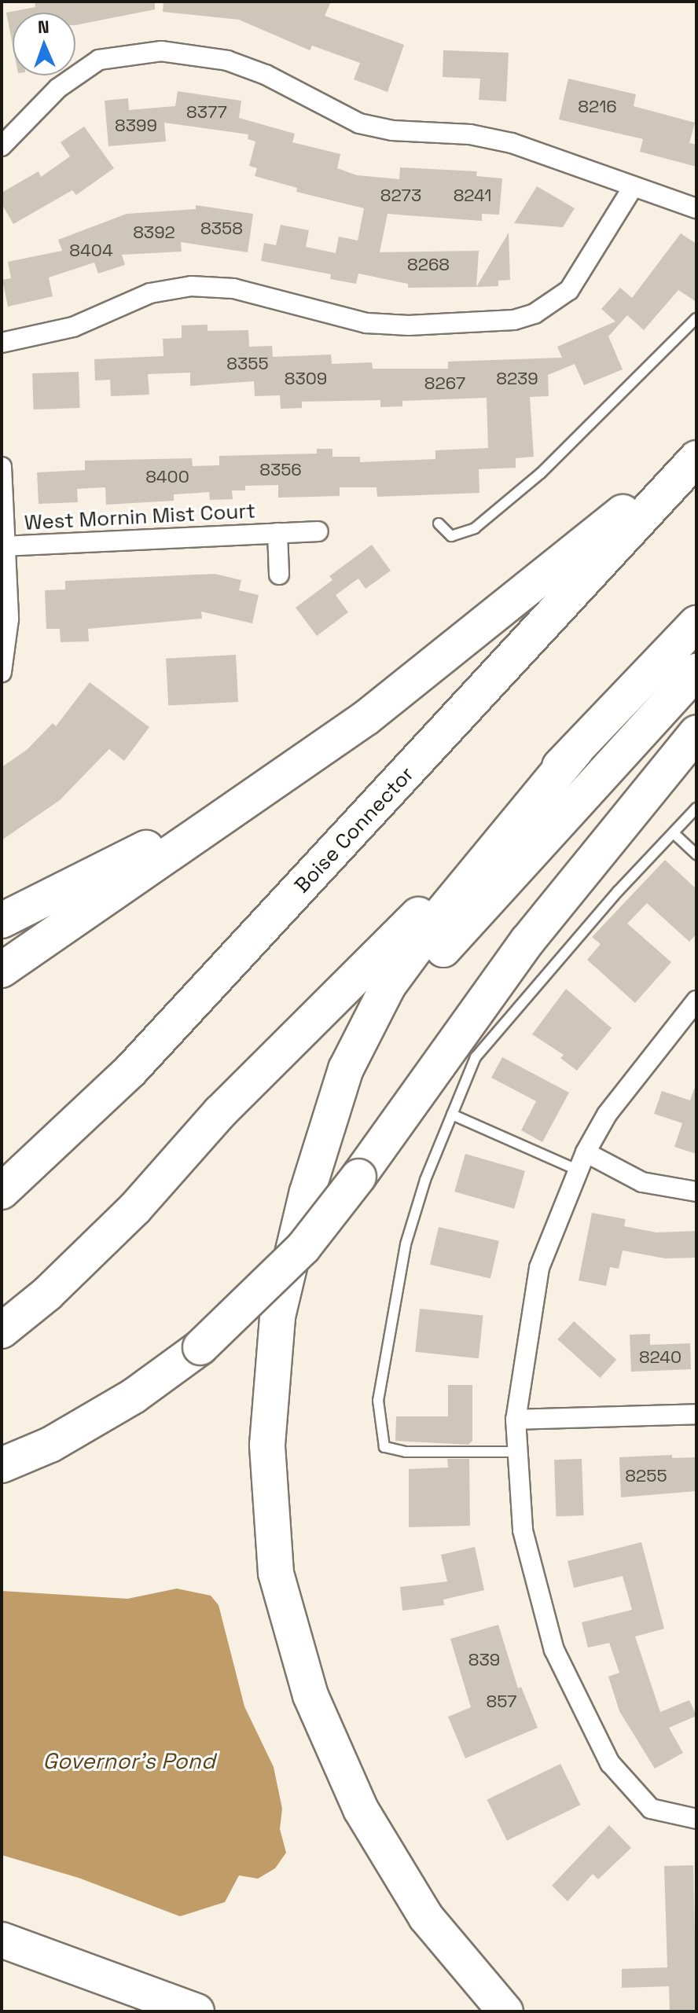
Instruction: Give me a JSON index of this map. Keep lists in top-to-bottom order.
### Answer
{
  "streets": {
    "highway": ["Boise Connector"],
    "street": ["West Mornin Mist Court"]
  },
  "water": ["Governor's Pond"],
  "house_numbers": [
    "8216",
    "8377",
    "8399",
    "8273",
    "8241",
    "8358",
    "8392",
    "8404",
    "8268",
    "8355",
    "8309",
    "8239",
    "8267",
    "8356",
    "8400",
    "8240",
    "8255",
    "839",
    "857"
  ],
  "north": "top"
}
